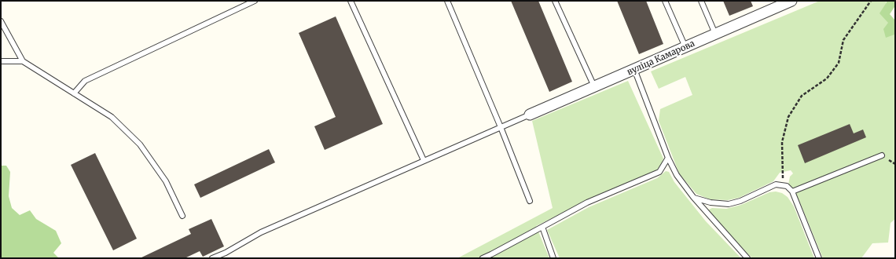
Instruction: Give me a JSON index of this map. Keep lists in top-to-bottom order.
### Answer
{
  "streets": {
    "street": ["вуліца Камарова"]
  }
}
